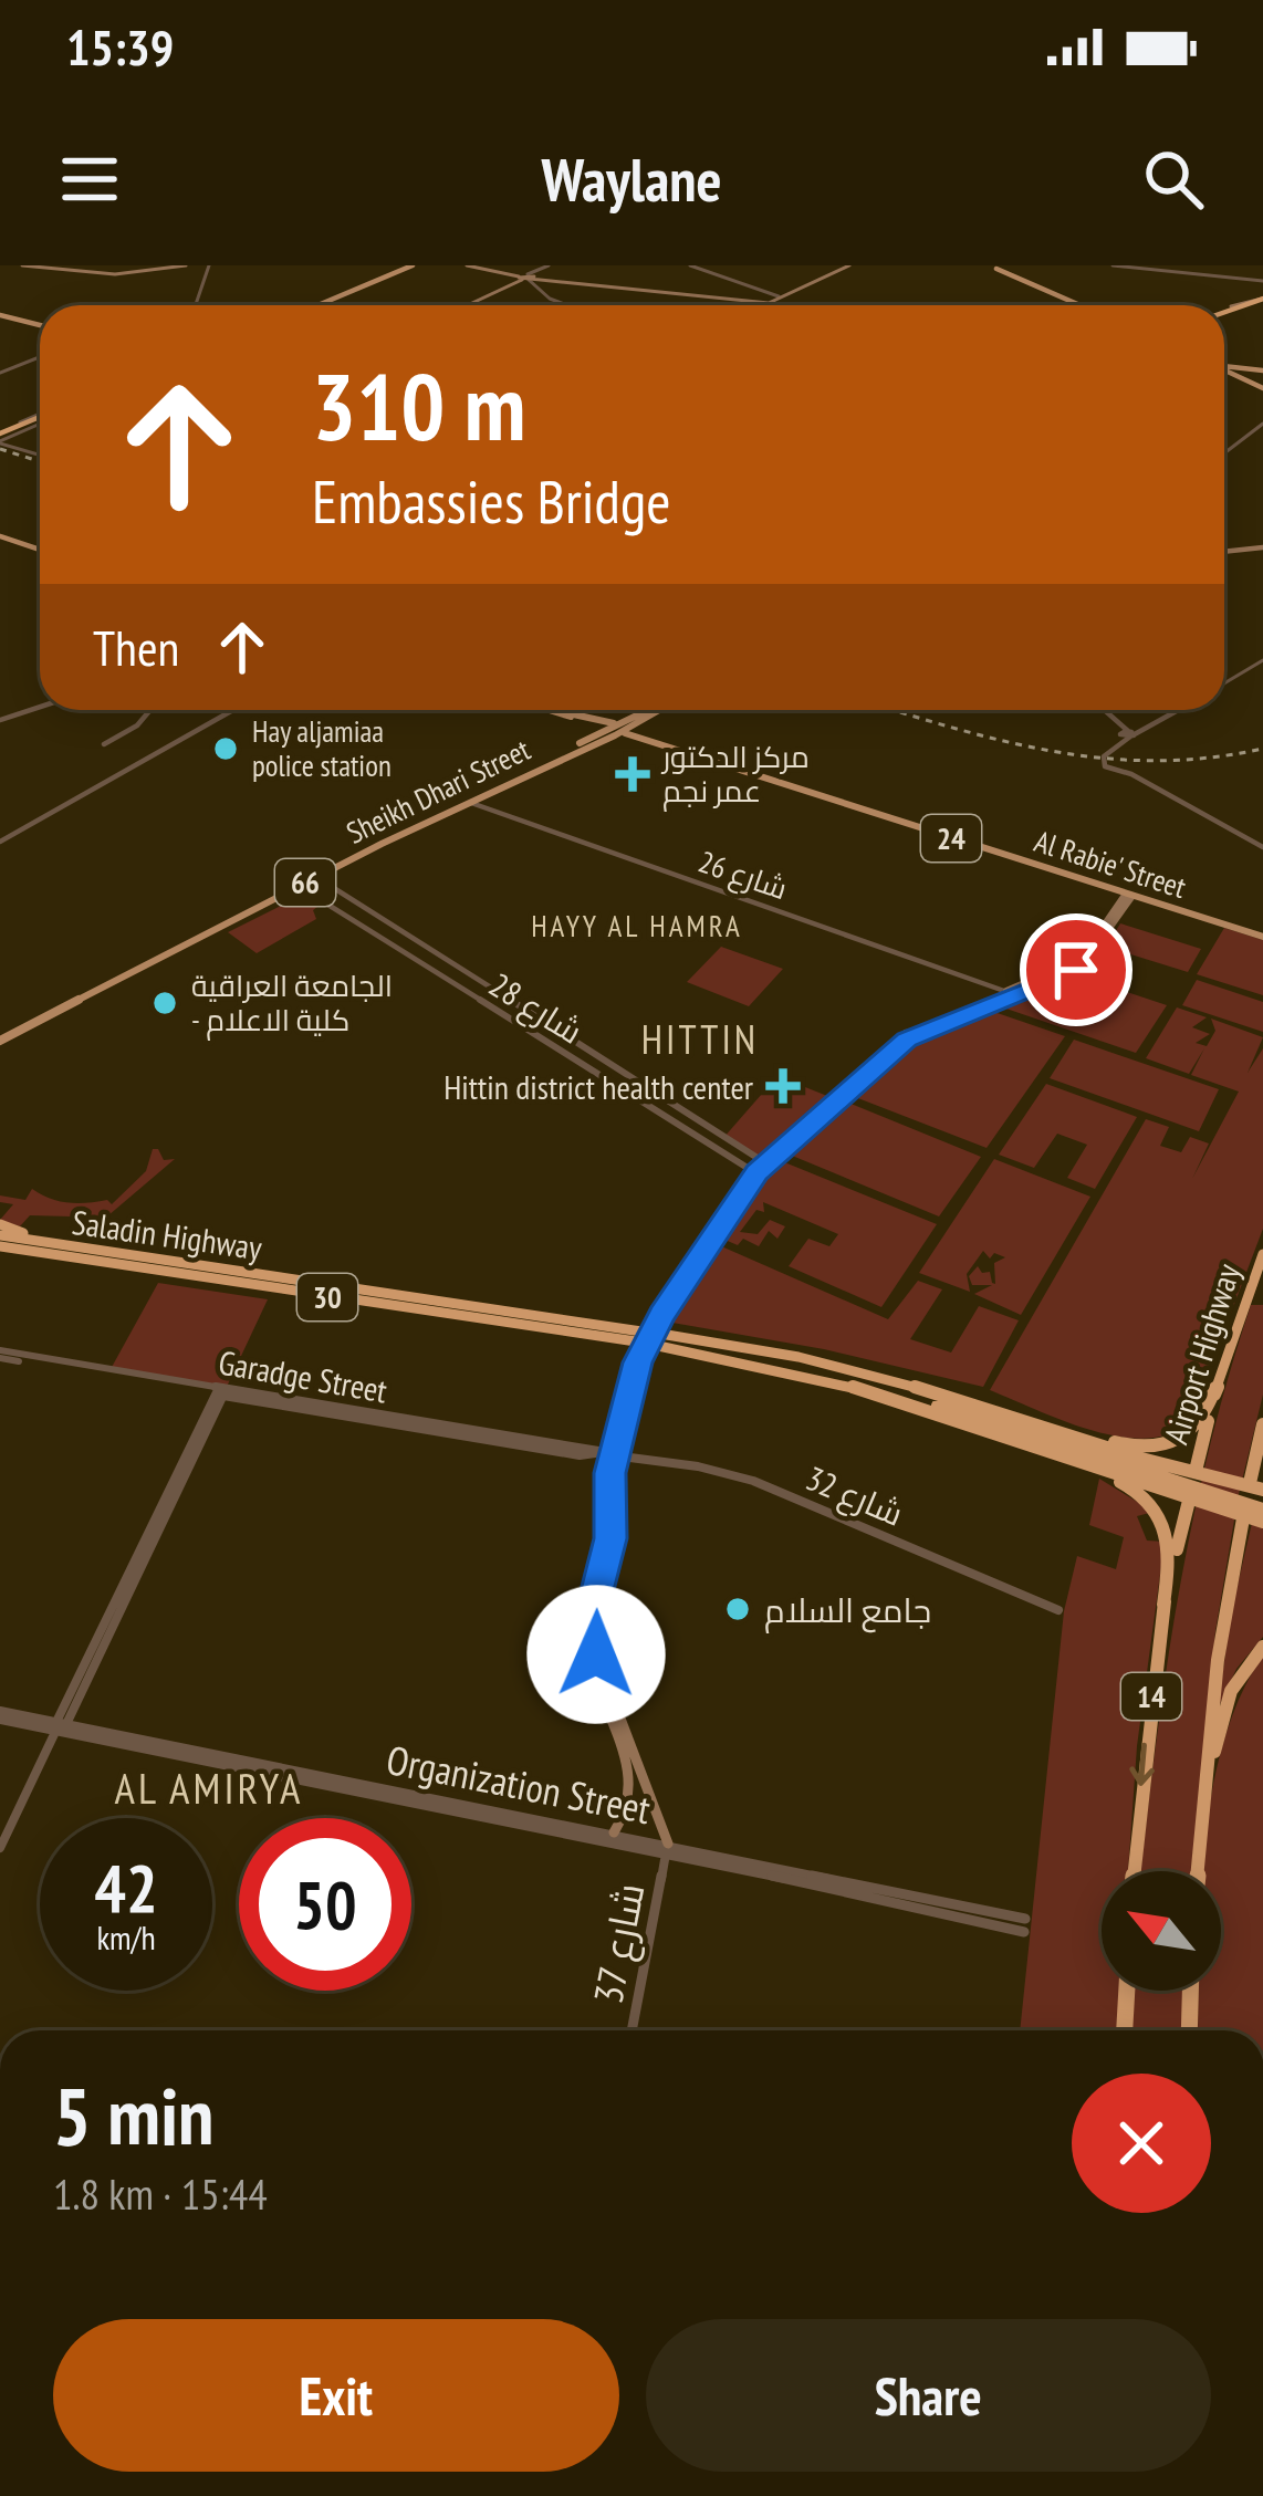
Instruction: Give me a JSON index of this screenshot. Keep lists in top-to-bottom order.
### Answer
{
  "streets": {
    "highway": [
      "Saladin Highway",
      "30",
      "Airport Highway",
      "14"
    ],
    "main road": [
      "Sheikh Dhari Street",
      "24",
      "Al Rabie' Street",
      "66"
    ],
    "street": [
      "شارع 26",
      "شارع 28",
      "Garadge Street",
      "شارع 32",
      "Organization Street",
      "شارع 37"
    ]
  },
  "crossings": [
    ["Sheikh Dhari Street", "Al Rabie' Street"],
    ["Sheikh Dhari Street", "شارع 26"],
    ["Sheikh Dhari Street", "شارع 28"],
    ["Saladin Highway", "30"],
    ["Saladin Highway", "14"],
    ["30", "Airport Highway"],
    ["Garadge Street", "شارع 32"],
    ["Organization Street", "شارع 37"]
  ],
  "districts": ["HAYY AL HAMRA", "HITTIN", "AL AMIRYA"],
  "places": {
    "other": ["Hay aljamiaa police station", "الجامعة العراقية - كلية الاعلام", "جامع السلام"],
    "health": ["مركز الدكتور عمر نجم", "Hittin district health center"]
  },
  "north": "top left",
  "page": {
    "status": "15:39",
    "header": "Waylane",
    "turn": ["310 m", "Embassies Bridge"],
    "then": "Then",
    "speed": "42 km/h",
    "limit": "50",
    "heading": ["5 min", "1.8 km · 15:44"],
    "buttons": ["Exit", "Share"]
  }
}
